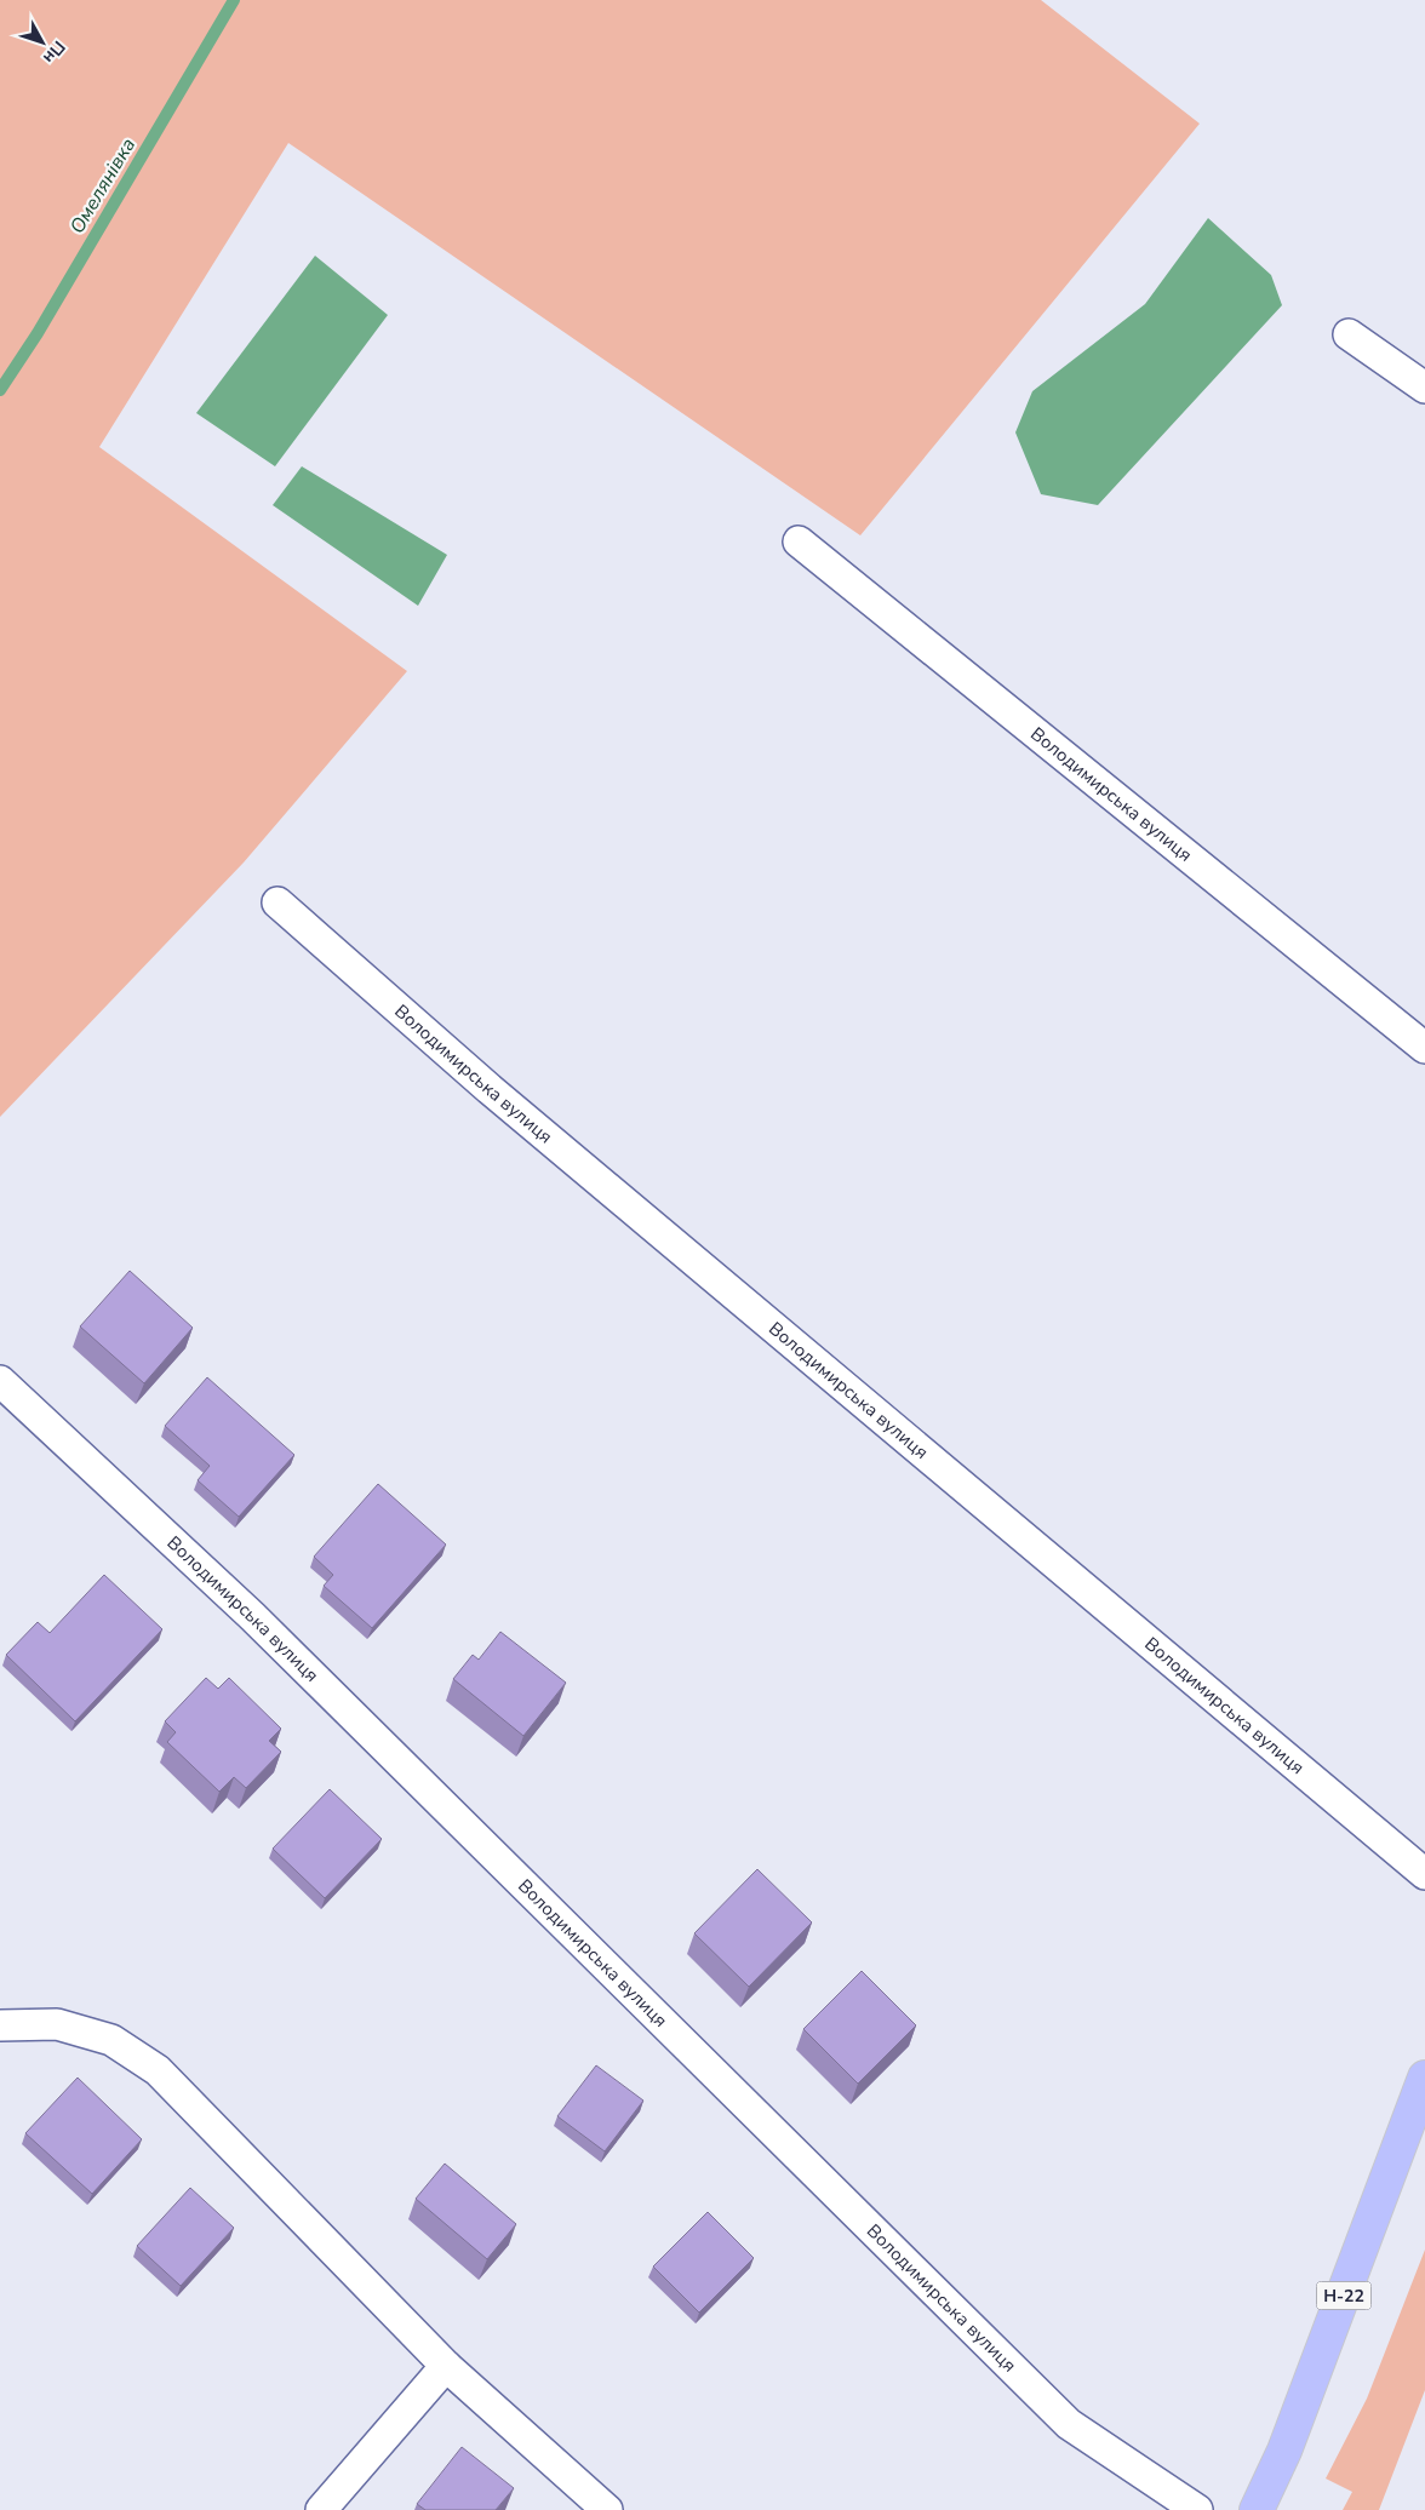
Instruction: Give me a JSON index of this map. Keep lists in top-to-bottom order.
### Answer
{
  "streets": {
    "main road": ["Н-22"],
    "street": ["Володимирська вулиця"]
  },
  "water": ["Омелянівка"],
  "north": "bottom right"
}
